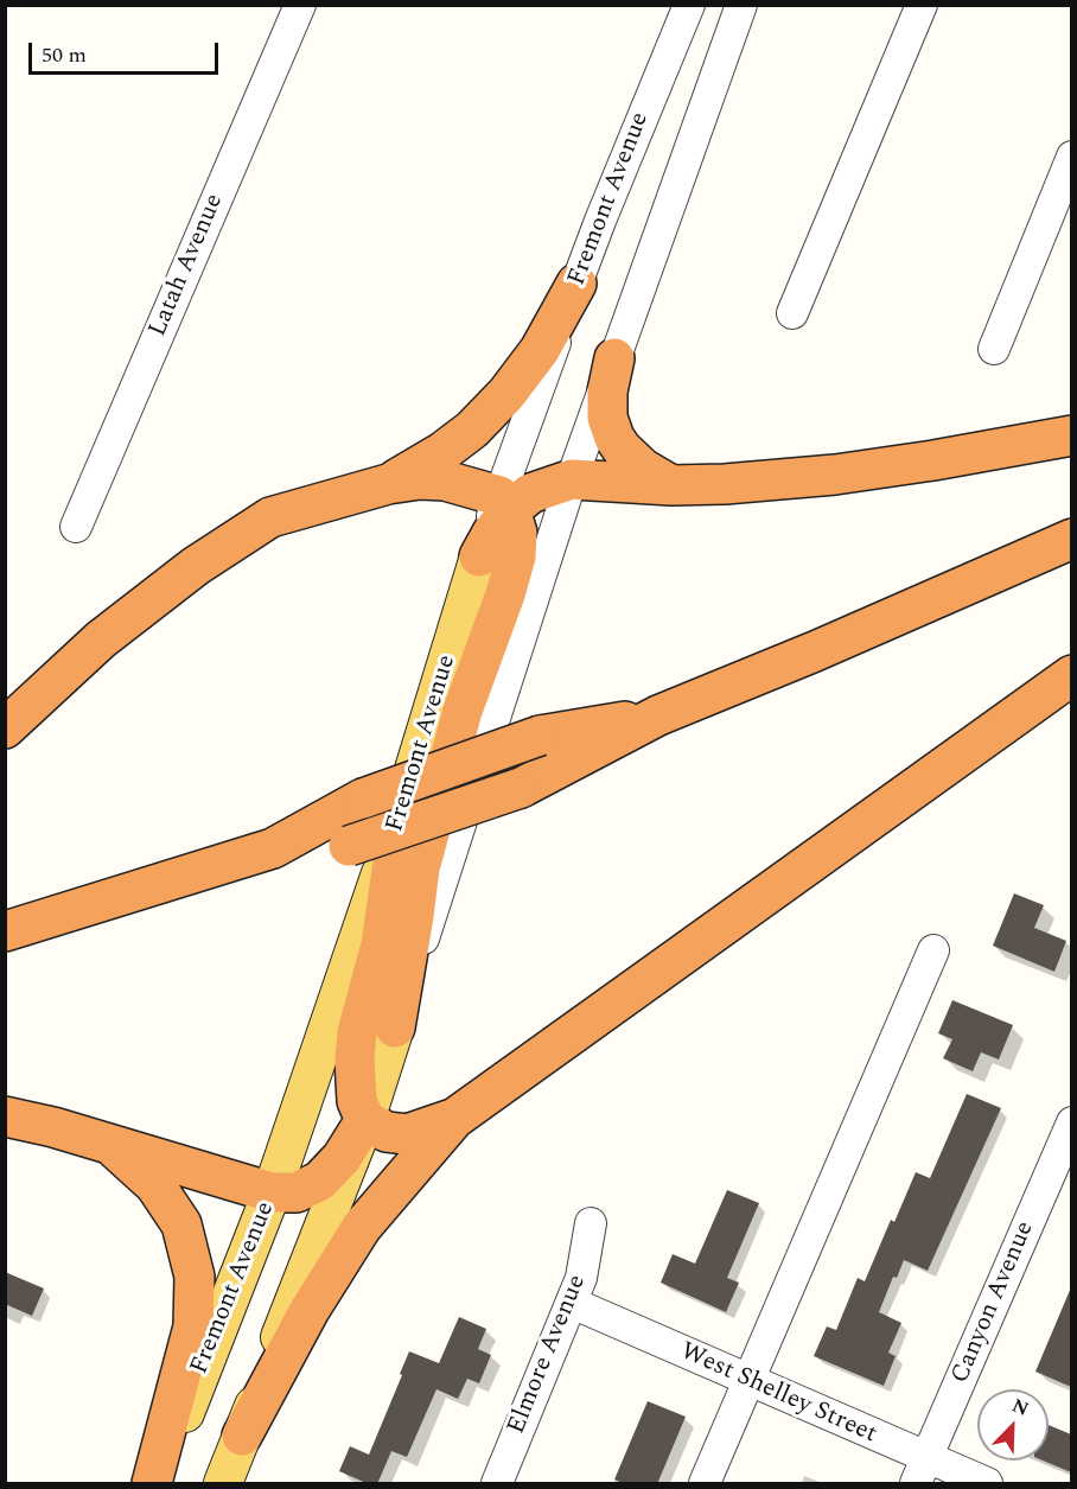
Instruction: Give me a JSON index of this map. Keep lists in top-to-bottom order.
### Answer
{
  "streets": {
    "main road": ["Fremont Avenue"],
    "street": [
      "Latah Avenue",
      "Canyon Avenue",
      "Elmore Avenue",
      "West Shelley Street"
    ]
  },
  "crossings": [
    ["Canyon Avenue", "West Shelley Street"],
    ["Elmore Avenue", "West Shelley Street"]
  ],
  "scale_bar": "50 m",
  "north": "top right"
}
